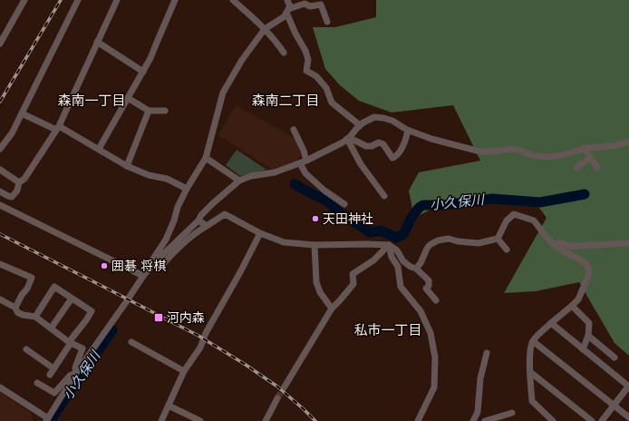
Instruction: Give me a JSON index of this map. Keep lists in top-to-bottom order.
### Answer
{
  "districts": ["森南一丁目", "森南二丁目", "私市一丁目"],
  "water": ["小久保川"],
  "places": {
    "other": ["天田神社", "囲碁 将棋"],
    "transit": ["河内森"]
  }
}
